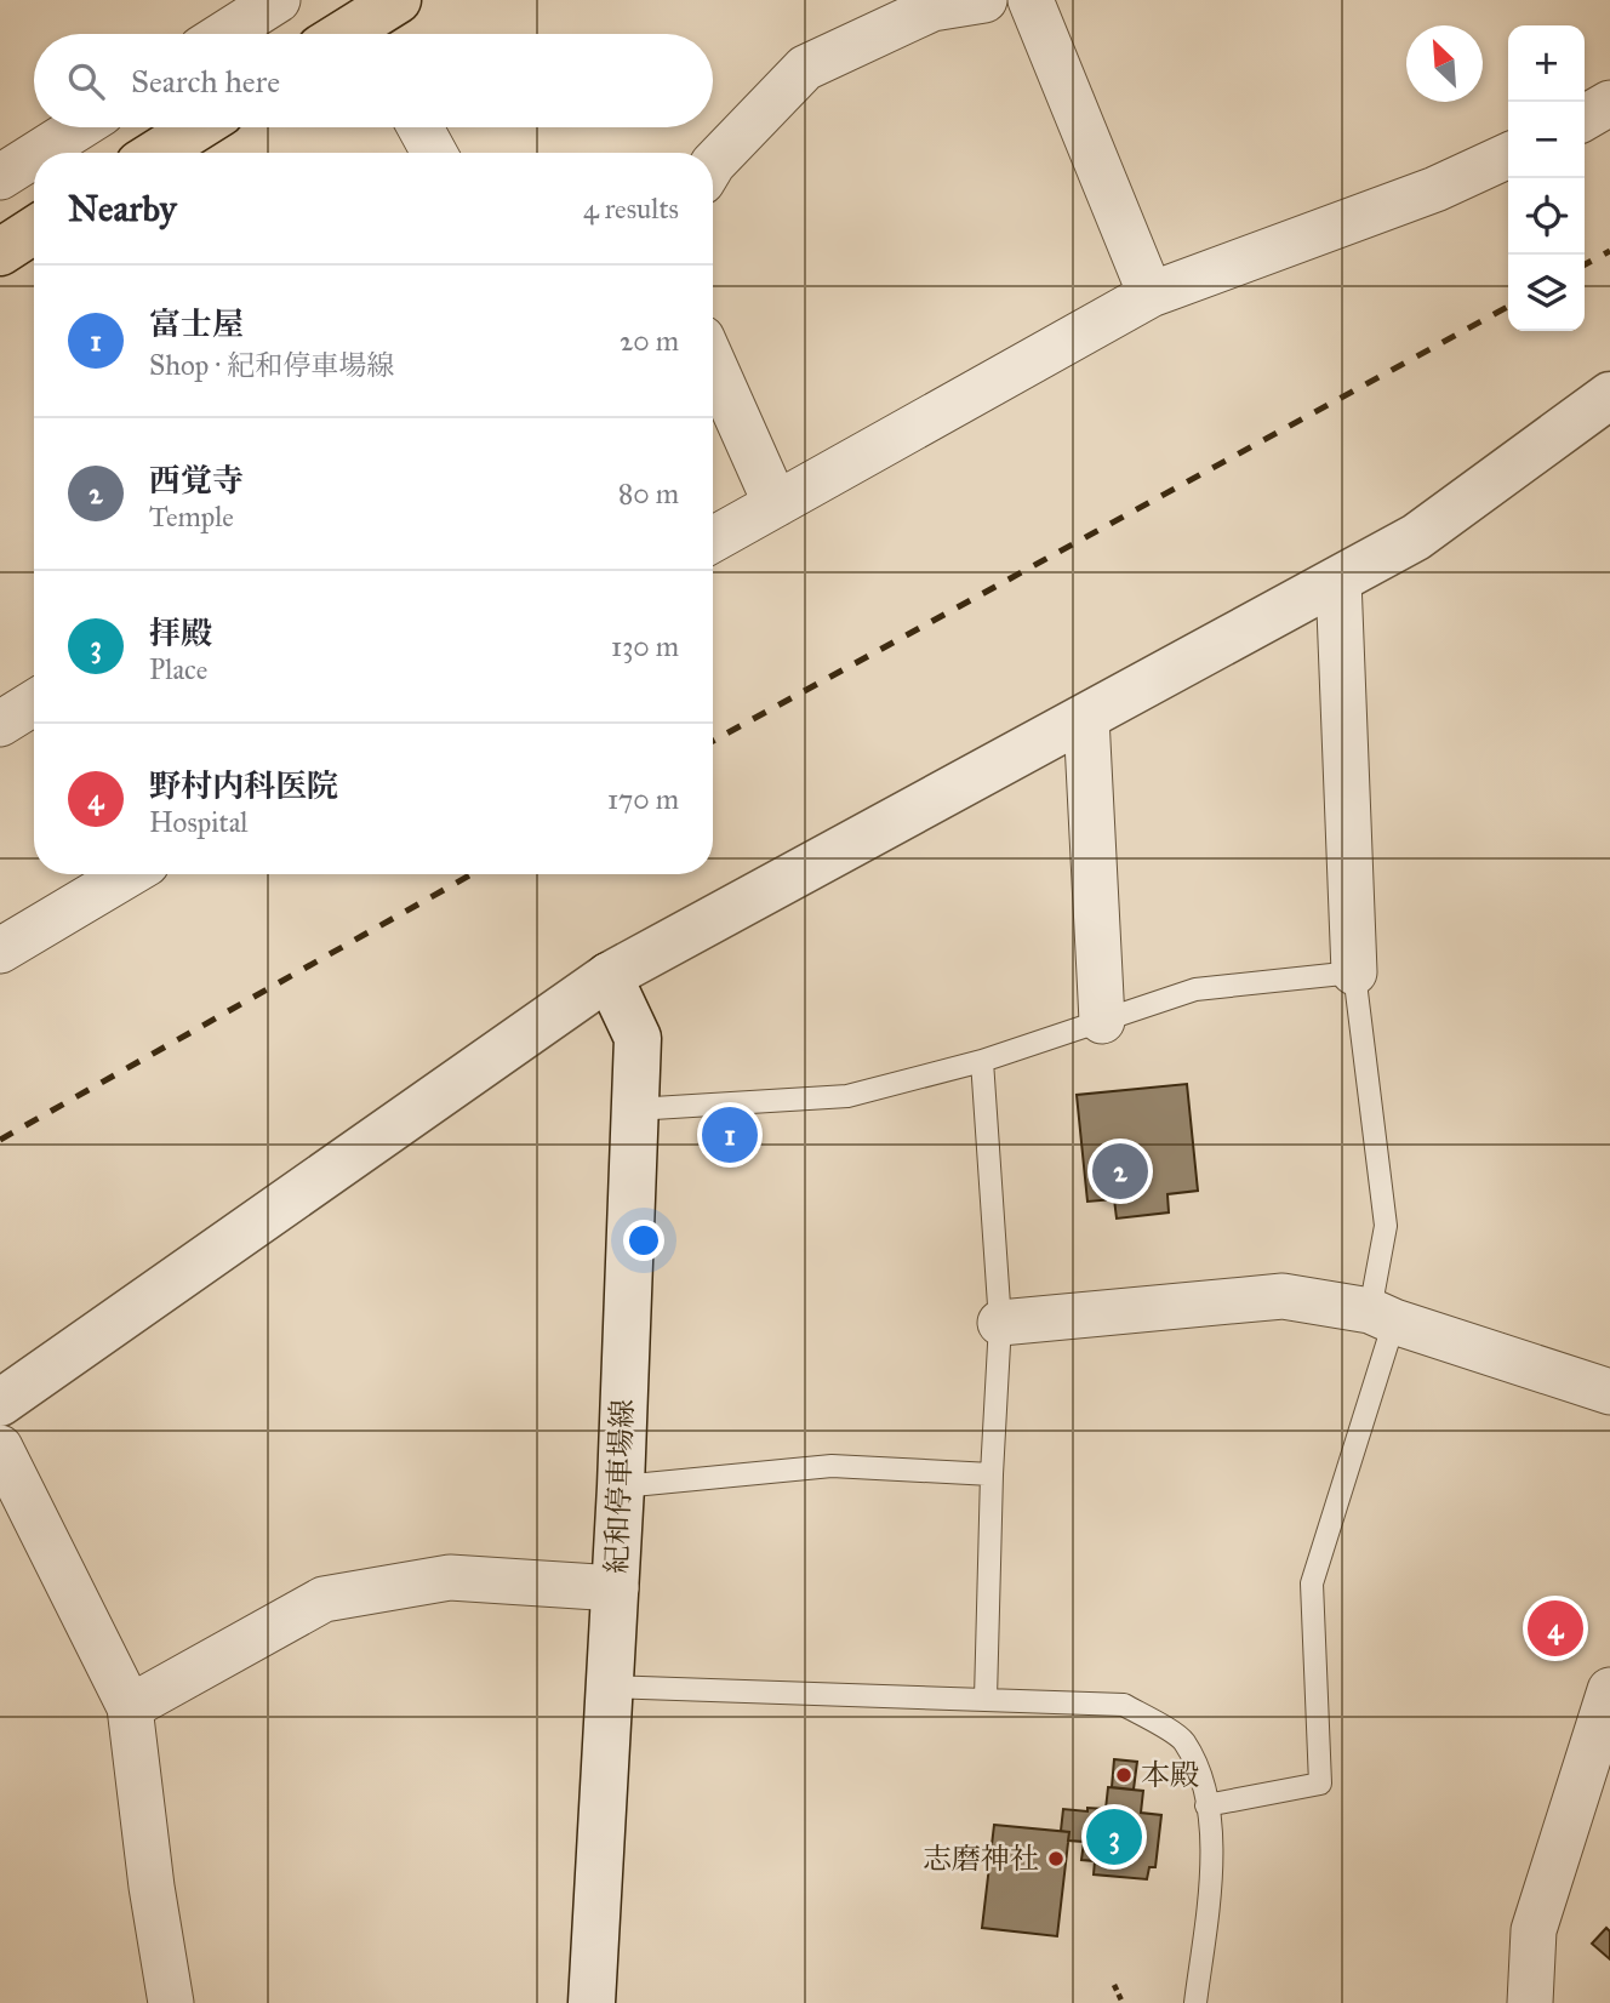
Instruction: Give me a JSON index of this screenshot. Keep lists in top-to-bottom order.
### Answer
{
  "streets": {
    "street": ["紀和停車場線"]
  },
  "places": ["本殿", "志磨神社"],
  "north": "top left",
  "page": {
    "map_buttons": ["+", "−"],
    "search": "Search here",
    "heading": ["Nearby", "4 results"],
    "list": [
      {
        "mark": "1",
        "name": "富士屋",
        "note": "Shop · 紀和停車場線",
        "value": "20 m"
      },
      {
        "mark": "2",
        "name": "西覚寺",
        "note": "Temple",
        "value": "80 m"
      },
      {
        "mark": "3",
        "name": "拝殿",
        "note": "Place",
        "value": "130 m"
      },
      {
        "mark": "4",
        "name": "野村内科医院",
        "note": "Hospital",
        "value": "170 m"
      }
    ],
    "pins": [
      "1",
      "2",
      "4",
      "3"
    ]
  }
}
